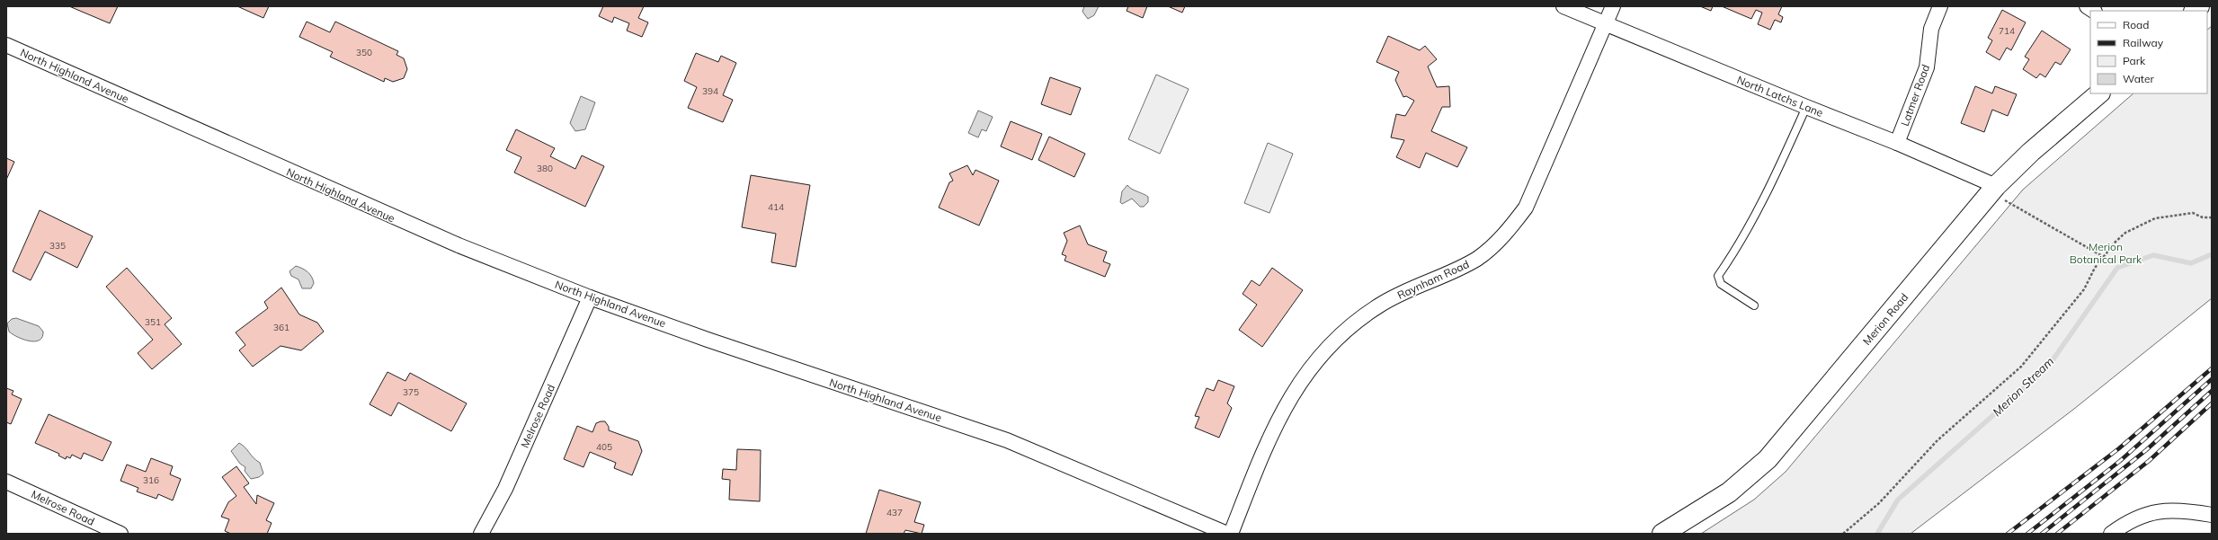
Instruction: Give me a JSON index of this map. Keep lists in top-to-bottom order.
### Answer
{
  "streets": {
    "street": [
      "North Highland Avenue",
      "Latmer Road",
      "North Latchs Lane",
      "Raynham Road",
      "Merion Road",
      "Melrose Road"
    ]
  },
  "crossings": [
    ["North Highland Avenue", "Melrose Road"],
    ["Latmer Road", "North Latchs Lane"],
    ["North Latchs Lane", "Raynham Road"],
    ["North Latchs Lane", "Merion Road"]
  ],
  "water": ["Merion Stream"],
  "parks": ["Merion Botanical Park"],
  "house_numbers": [
    "714",
    "350",
    "394",
    "380",
    "414",
    "335",
    "351",
    "361",
    "375",
    "405",
    "316",
    "437"
  ],
  "legend": [
    "Road",
    "Railway",
    "Park",
    "Water"
  ]
}
